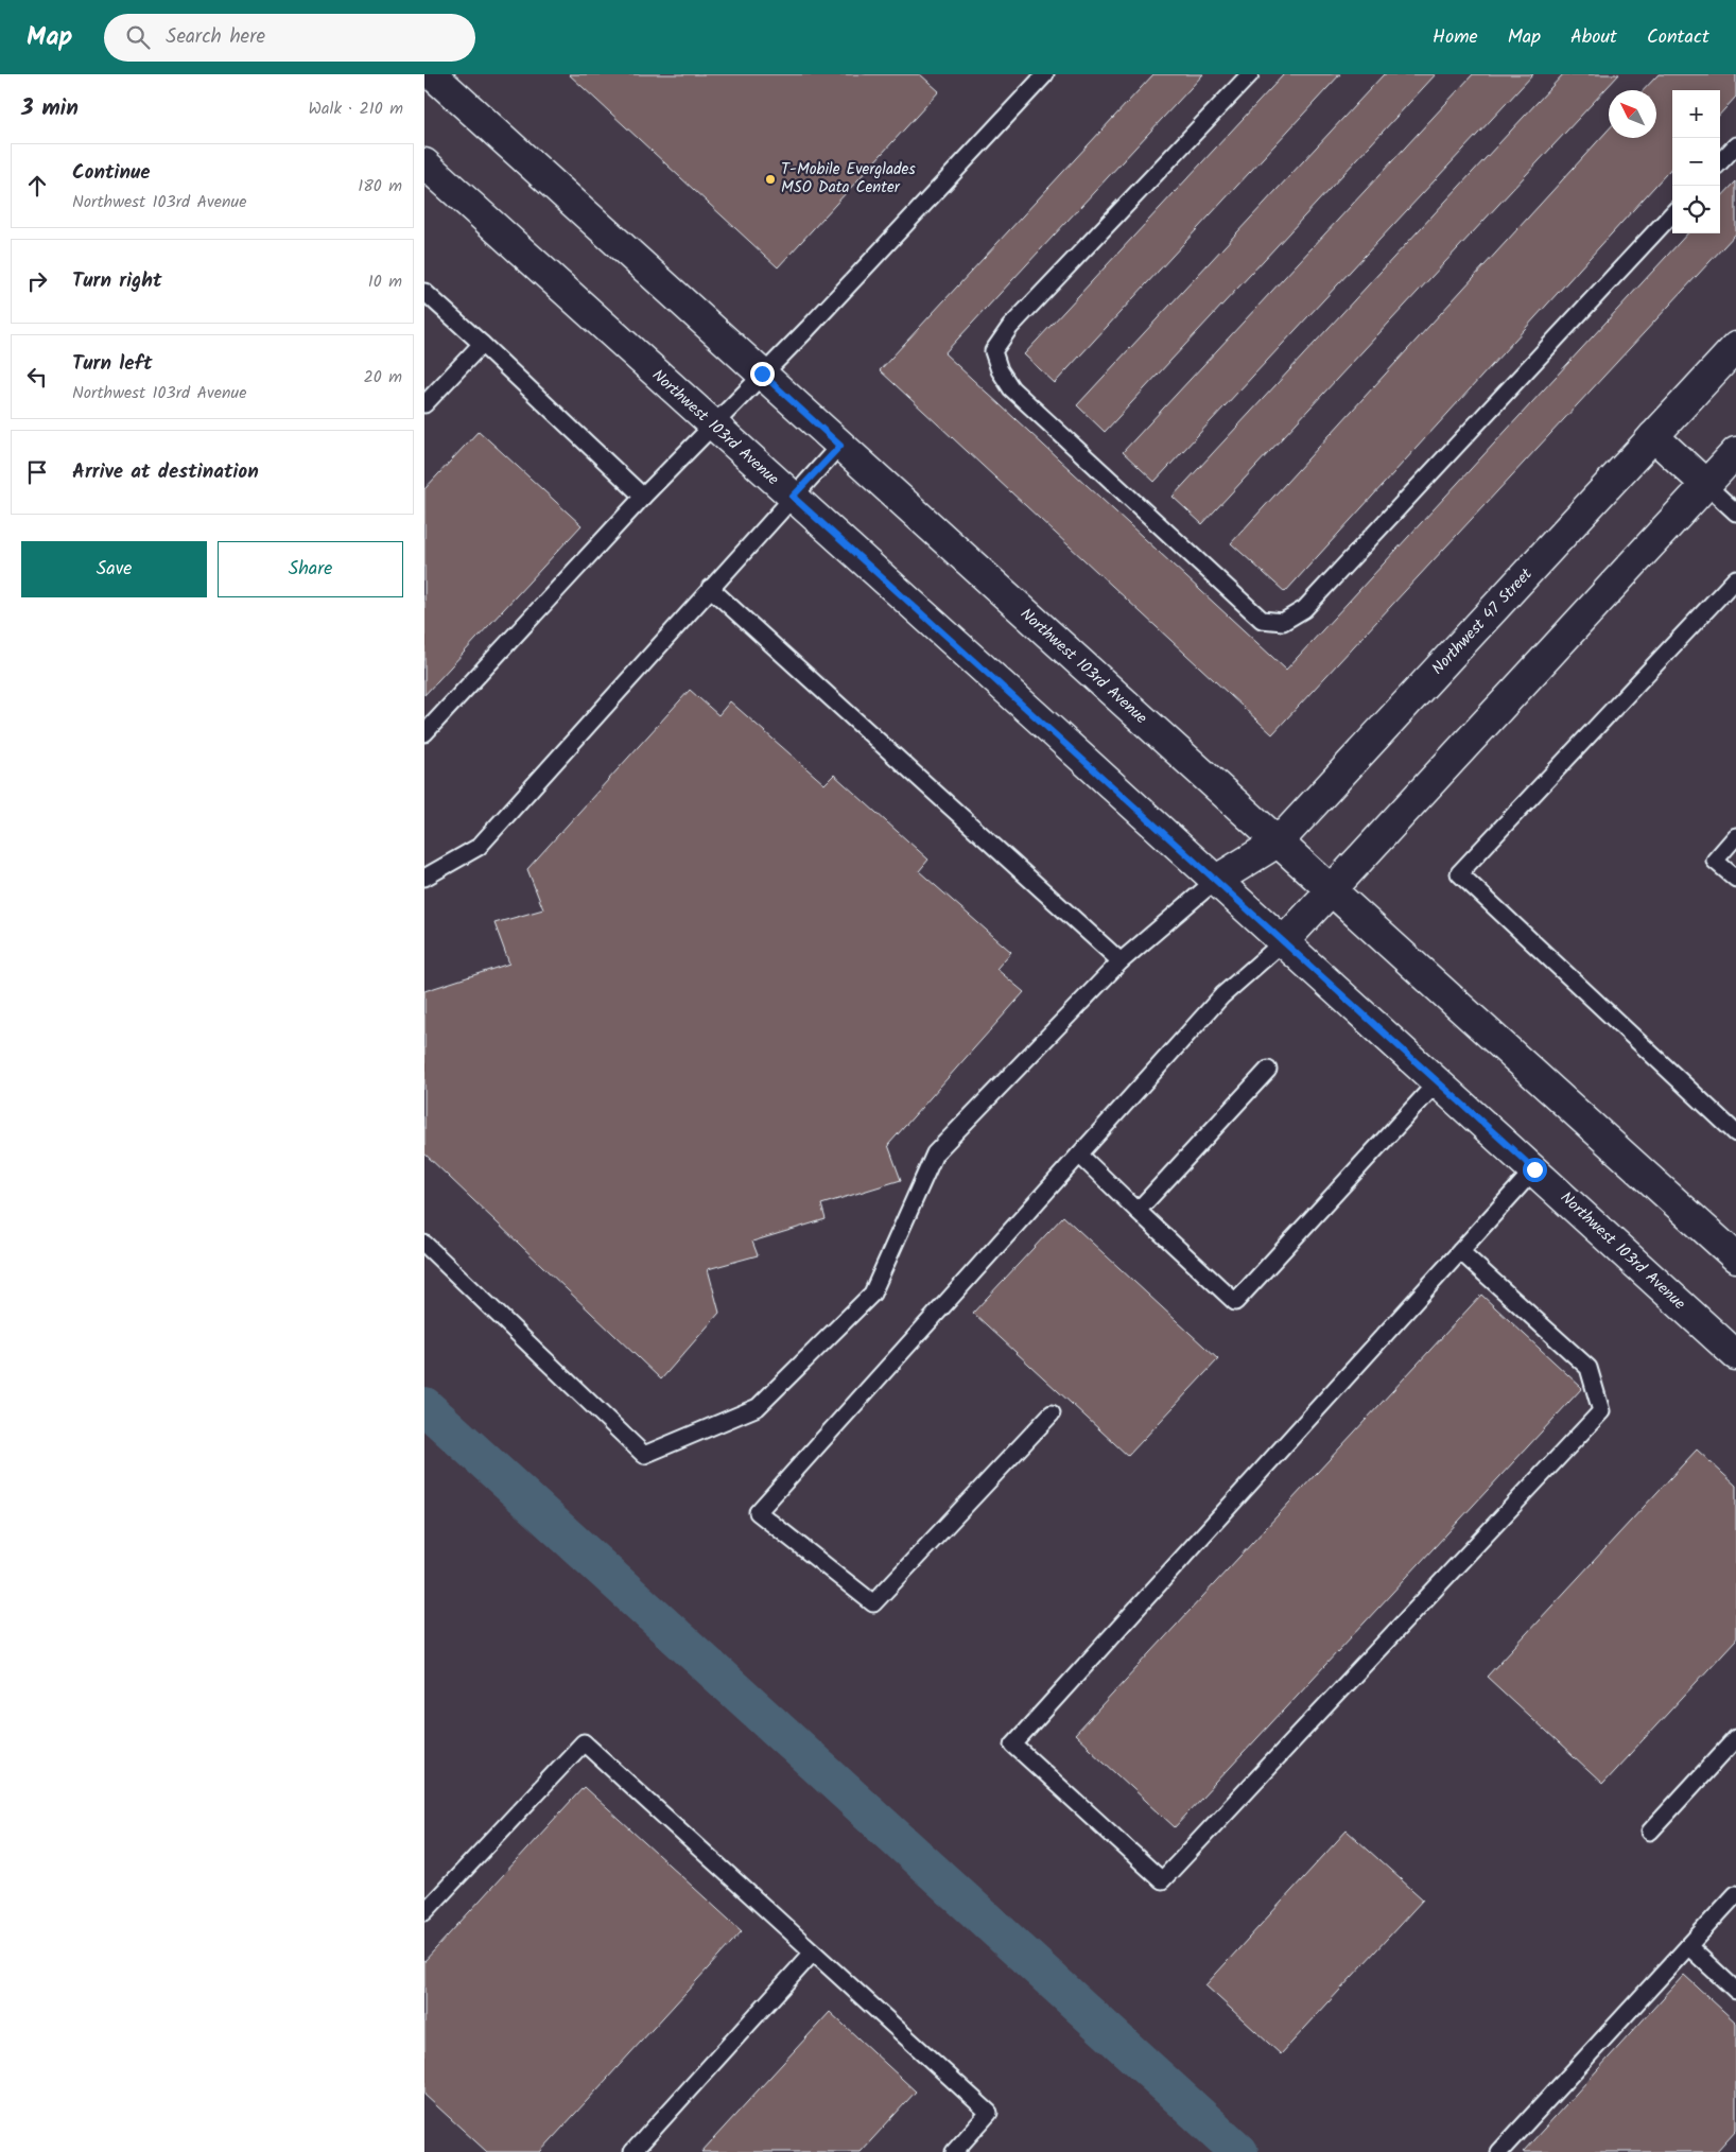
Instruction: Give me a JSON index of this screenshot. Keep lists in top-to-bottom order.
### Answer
{
  "streets": {
    "street": ["Northwest 103rd Avenue", "Northwest 47 Street"]
  },
  "crossings": [
    ["Northwest 103rd Avenue", "Northwest 47 Street"]
  ],
  "places": ["T-Mobile Everglades MSO Data Center"],
  "north": "top left",
  "page": {
    "header": "Map",
    "search": "Search here",
    "nav": [
      "Home",
      "Map",
      "About",
      "Contact"
    ],
    "heading": ["3 min", "Walk · 210 m"],
    "map_buttons": ["+", "−"],
    "list": [
      ["Continue", "Northwest 103rd Avenue", "180 m"],
      ["Turn right", "10 m"],
      ["Turn left", "Northwest 103rd Avenue", "20 m"],
      "Arrive at destination"
    ],
    "buttons": ["Save", "Share"]
  }
}
